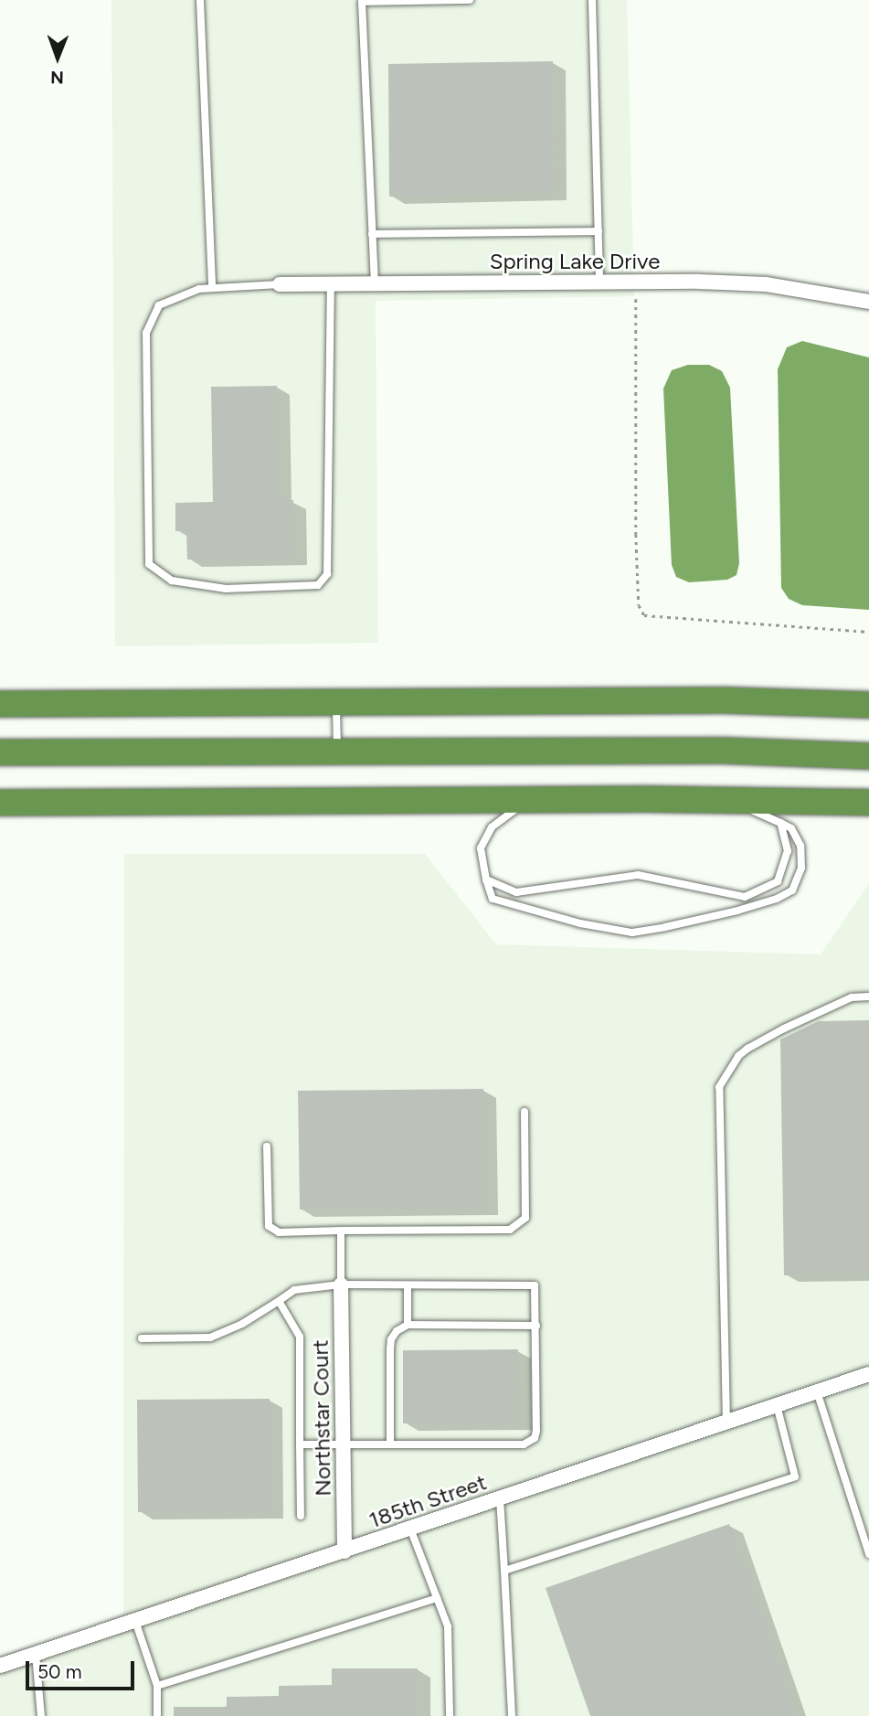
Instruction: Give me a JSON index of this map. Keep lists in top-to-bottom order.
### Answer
{
  "streets": {
    "street": ["Spring Lake Drive", "Northstar Court", "185th Street"]
  },
  "crossings": [
    ["Northstar Court", "185th Street"]
  ],
  "scale_bar": "50 m",
  "north": "bottom"
}
